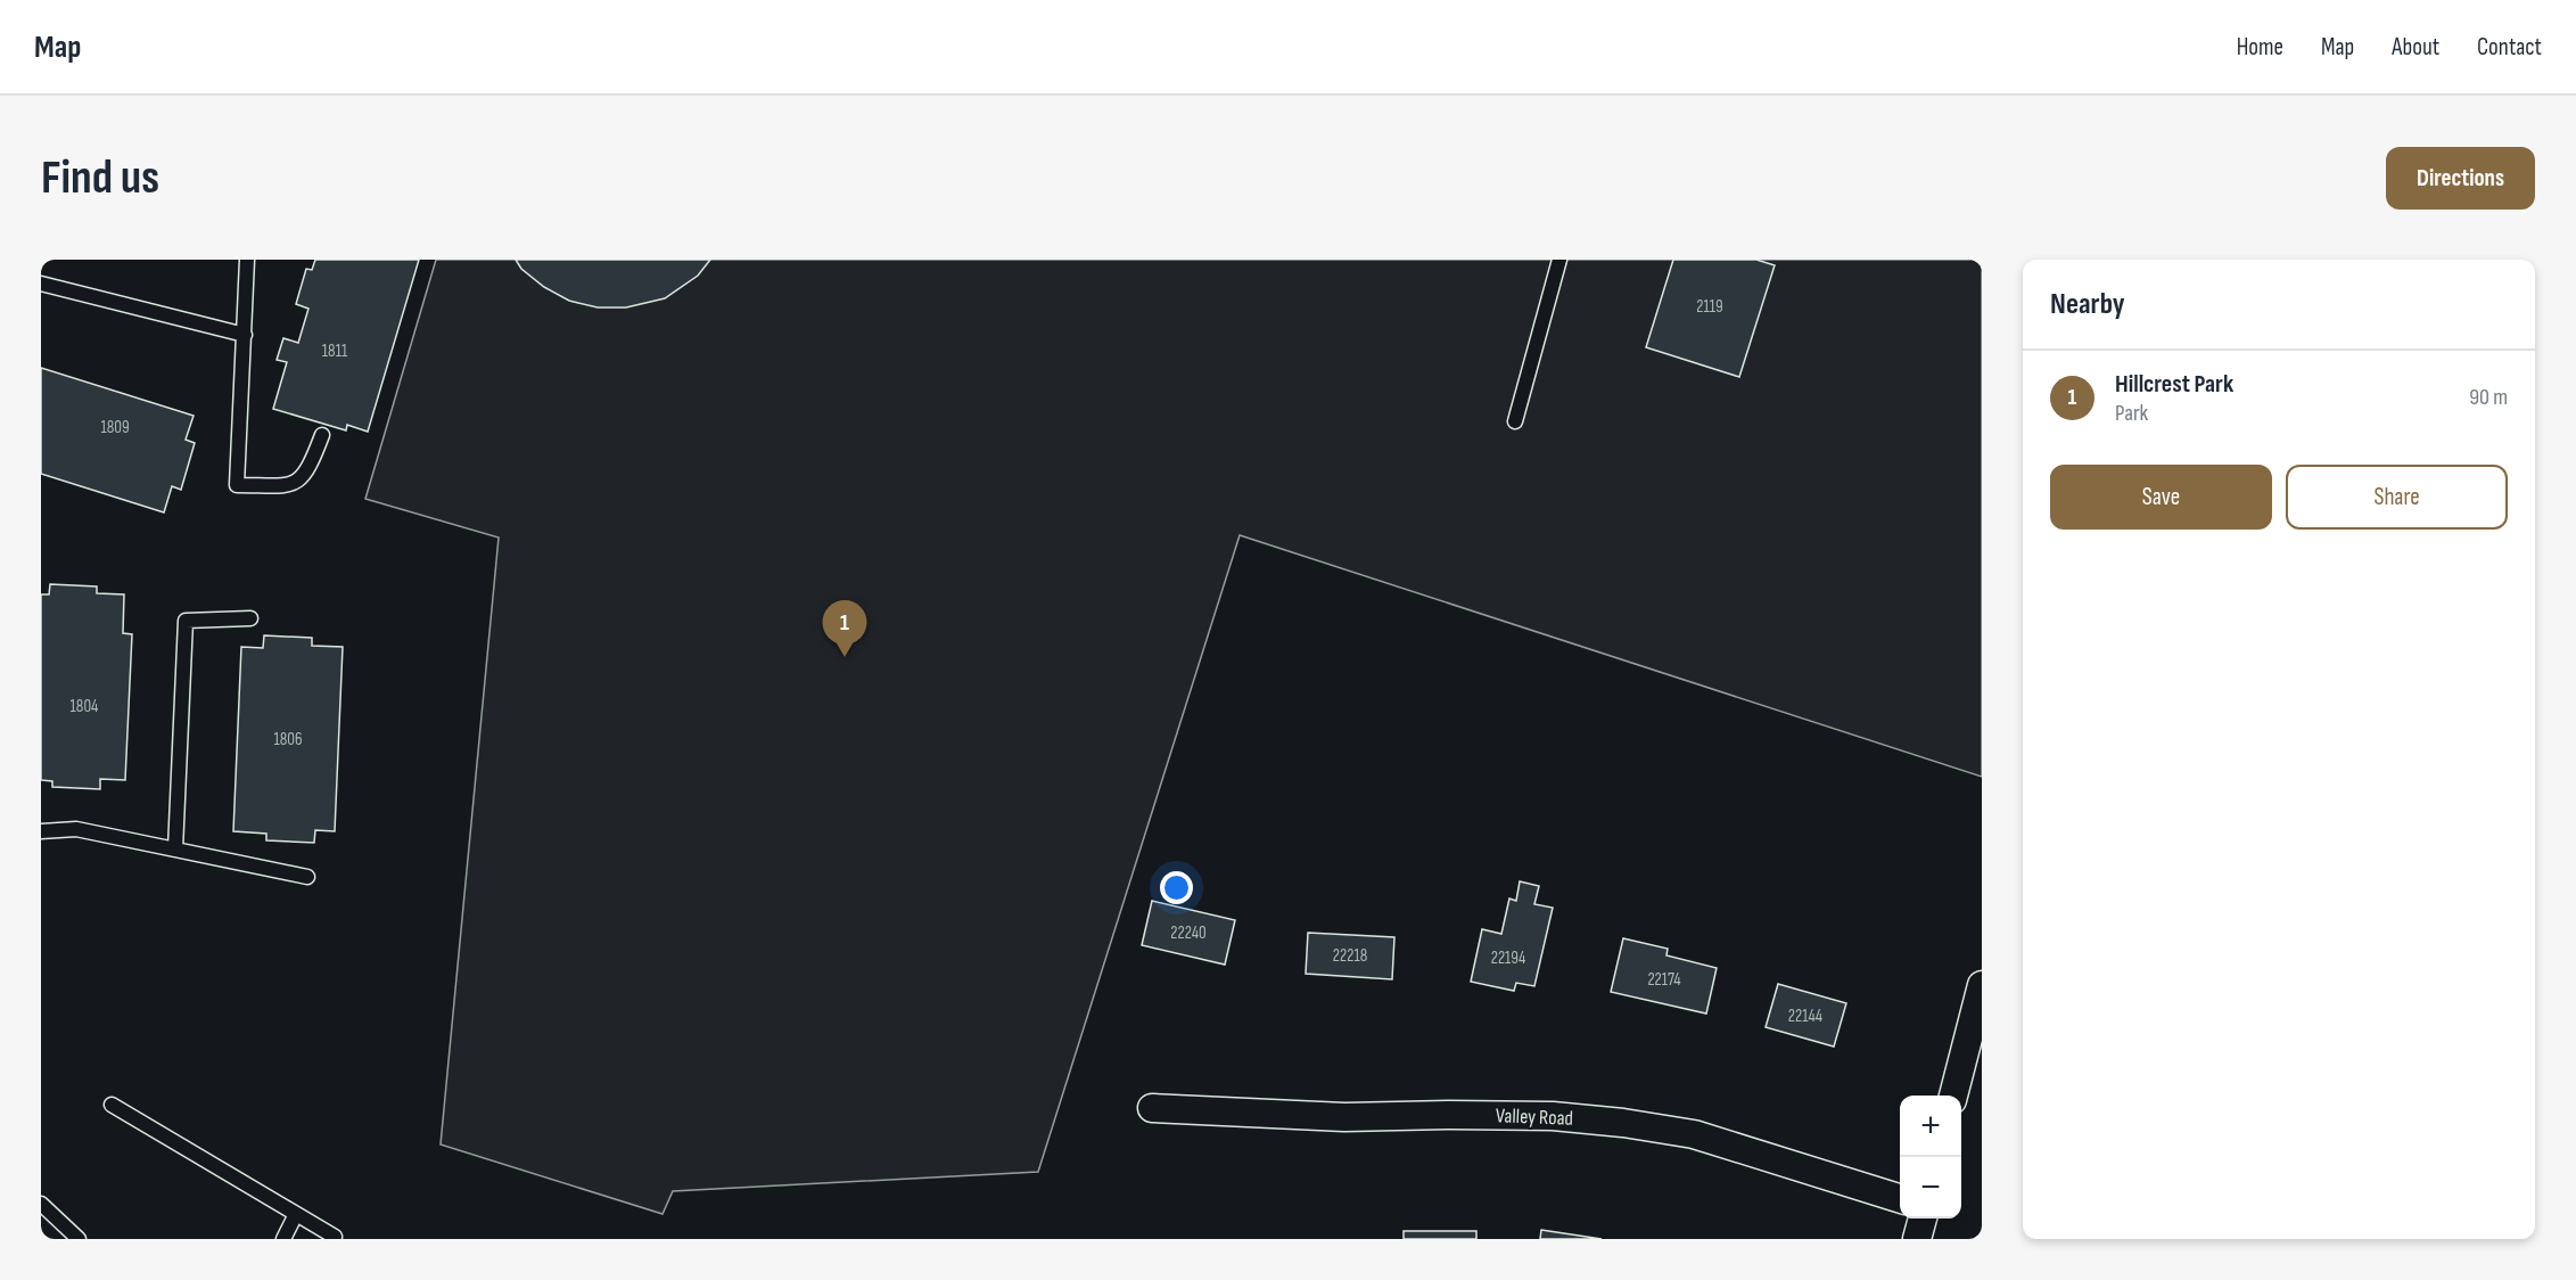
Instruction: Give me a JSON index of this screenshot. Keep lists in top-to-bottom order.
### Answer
{
  "streets": {
    "street": ["Valley Road"]
  },
  "house_numbers": [
    "2119",
    "1811",
    "1809",
    "1804",
    "1806",
    "22240",
    "22218",
    "22194",
    "22174",
    "22144"
  ],
  "page": {
    "header": "Map",
    "nav": [
      "Home",
      "Map",
      "About",
      "Contact"
    ],
    "buttons": [
      "Directions",
      ["Save", "Share"]
    ],
    "title": "Find us",
    "heading": "Nearby",
    "list": [
      {
        "mark": "1",
        "name": "Hillcrest Park",
        "note": "Park",
        "value": "90 m"
      }
    ],
    "pins": "1",
    "map_buttons": ["+", "−"]
  }
}
